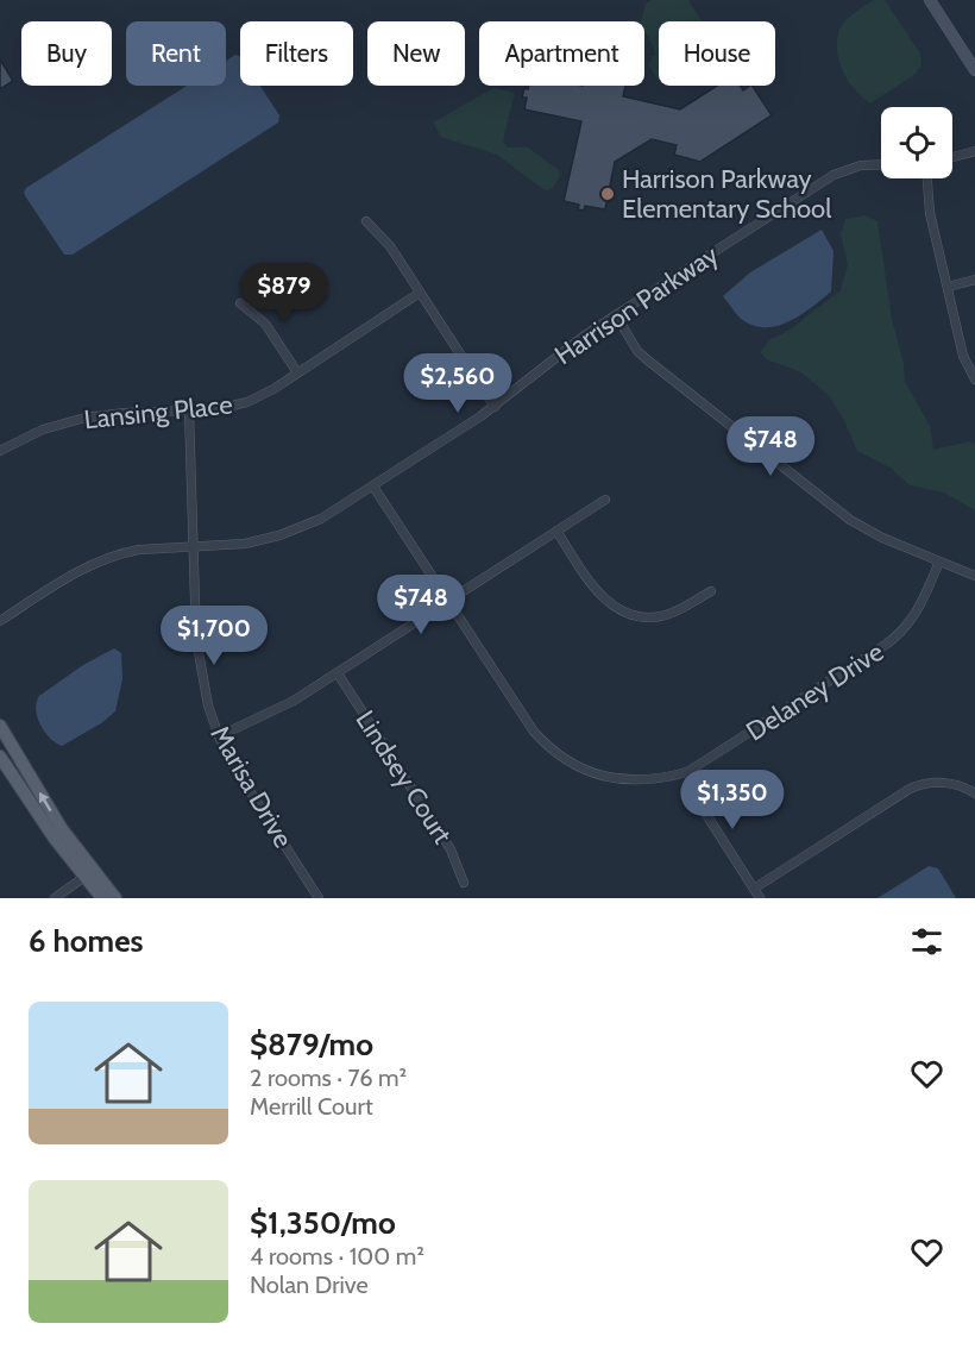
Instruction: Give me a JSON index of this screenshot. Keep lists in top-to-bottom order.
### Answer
{
  "streets": {
    "street": [
      "Harrison Parkway",
      "Lansing Place",
      "Delaney Drive",
      "Lindsey Court",
      "Marisa Drive"
    ]
  },
  "crossings": [
    ["Harrison Parkway", "Delaney Drive"],
    ["Harrison Parkway", "Marisa Drive"],
    ["Lansing Place", "Marisa Drive"]
  ],
  "places": ["Harrison Parkway Elementary School"],
  "page": {
    "chip": [
      "Buy",
      "Rent",
      "Filters",
      "New",
      "Apartment",
      "House"
    ],
    "price": [
      "$879",
      "$2,560",
      "$748",
      "$748",
      "$1,700",
      "$1,350"
    ],
    "heading": "6 homes",
    "list": [
      {
        "name": "$879/mo",
        "note": "2 rooms · 76 m² · Merrill Court"
      },
      {
        "name": "$1,350/mo",
        "note": "4 rooms · 100 m² · Nolan Drive"
      }
    ]
  }
}
